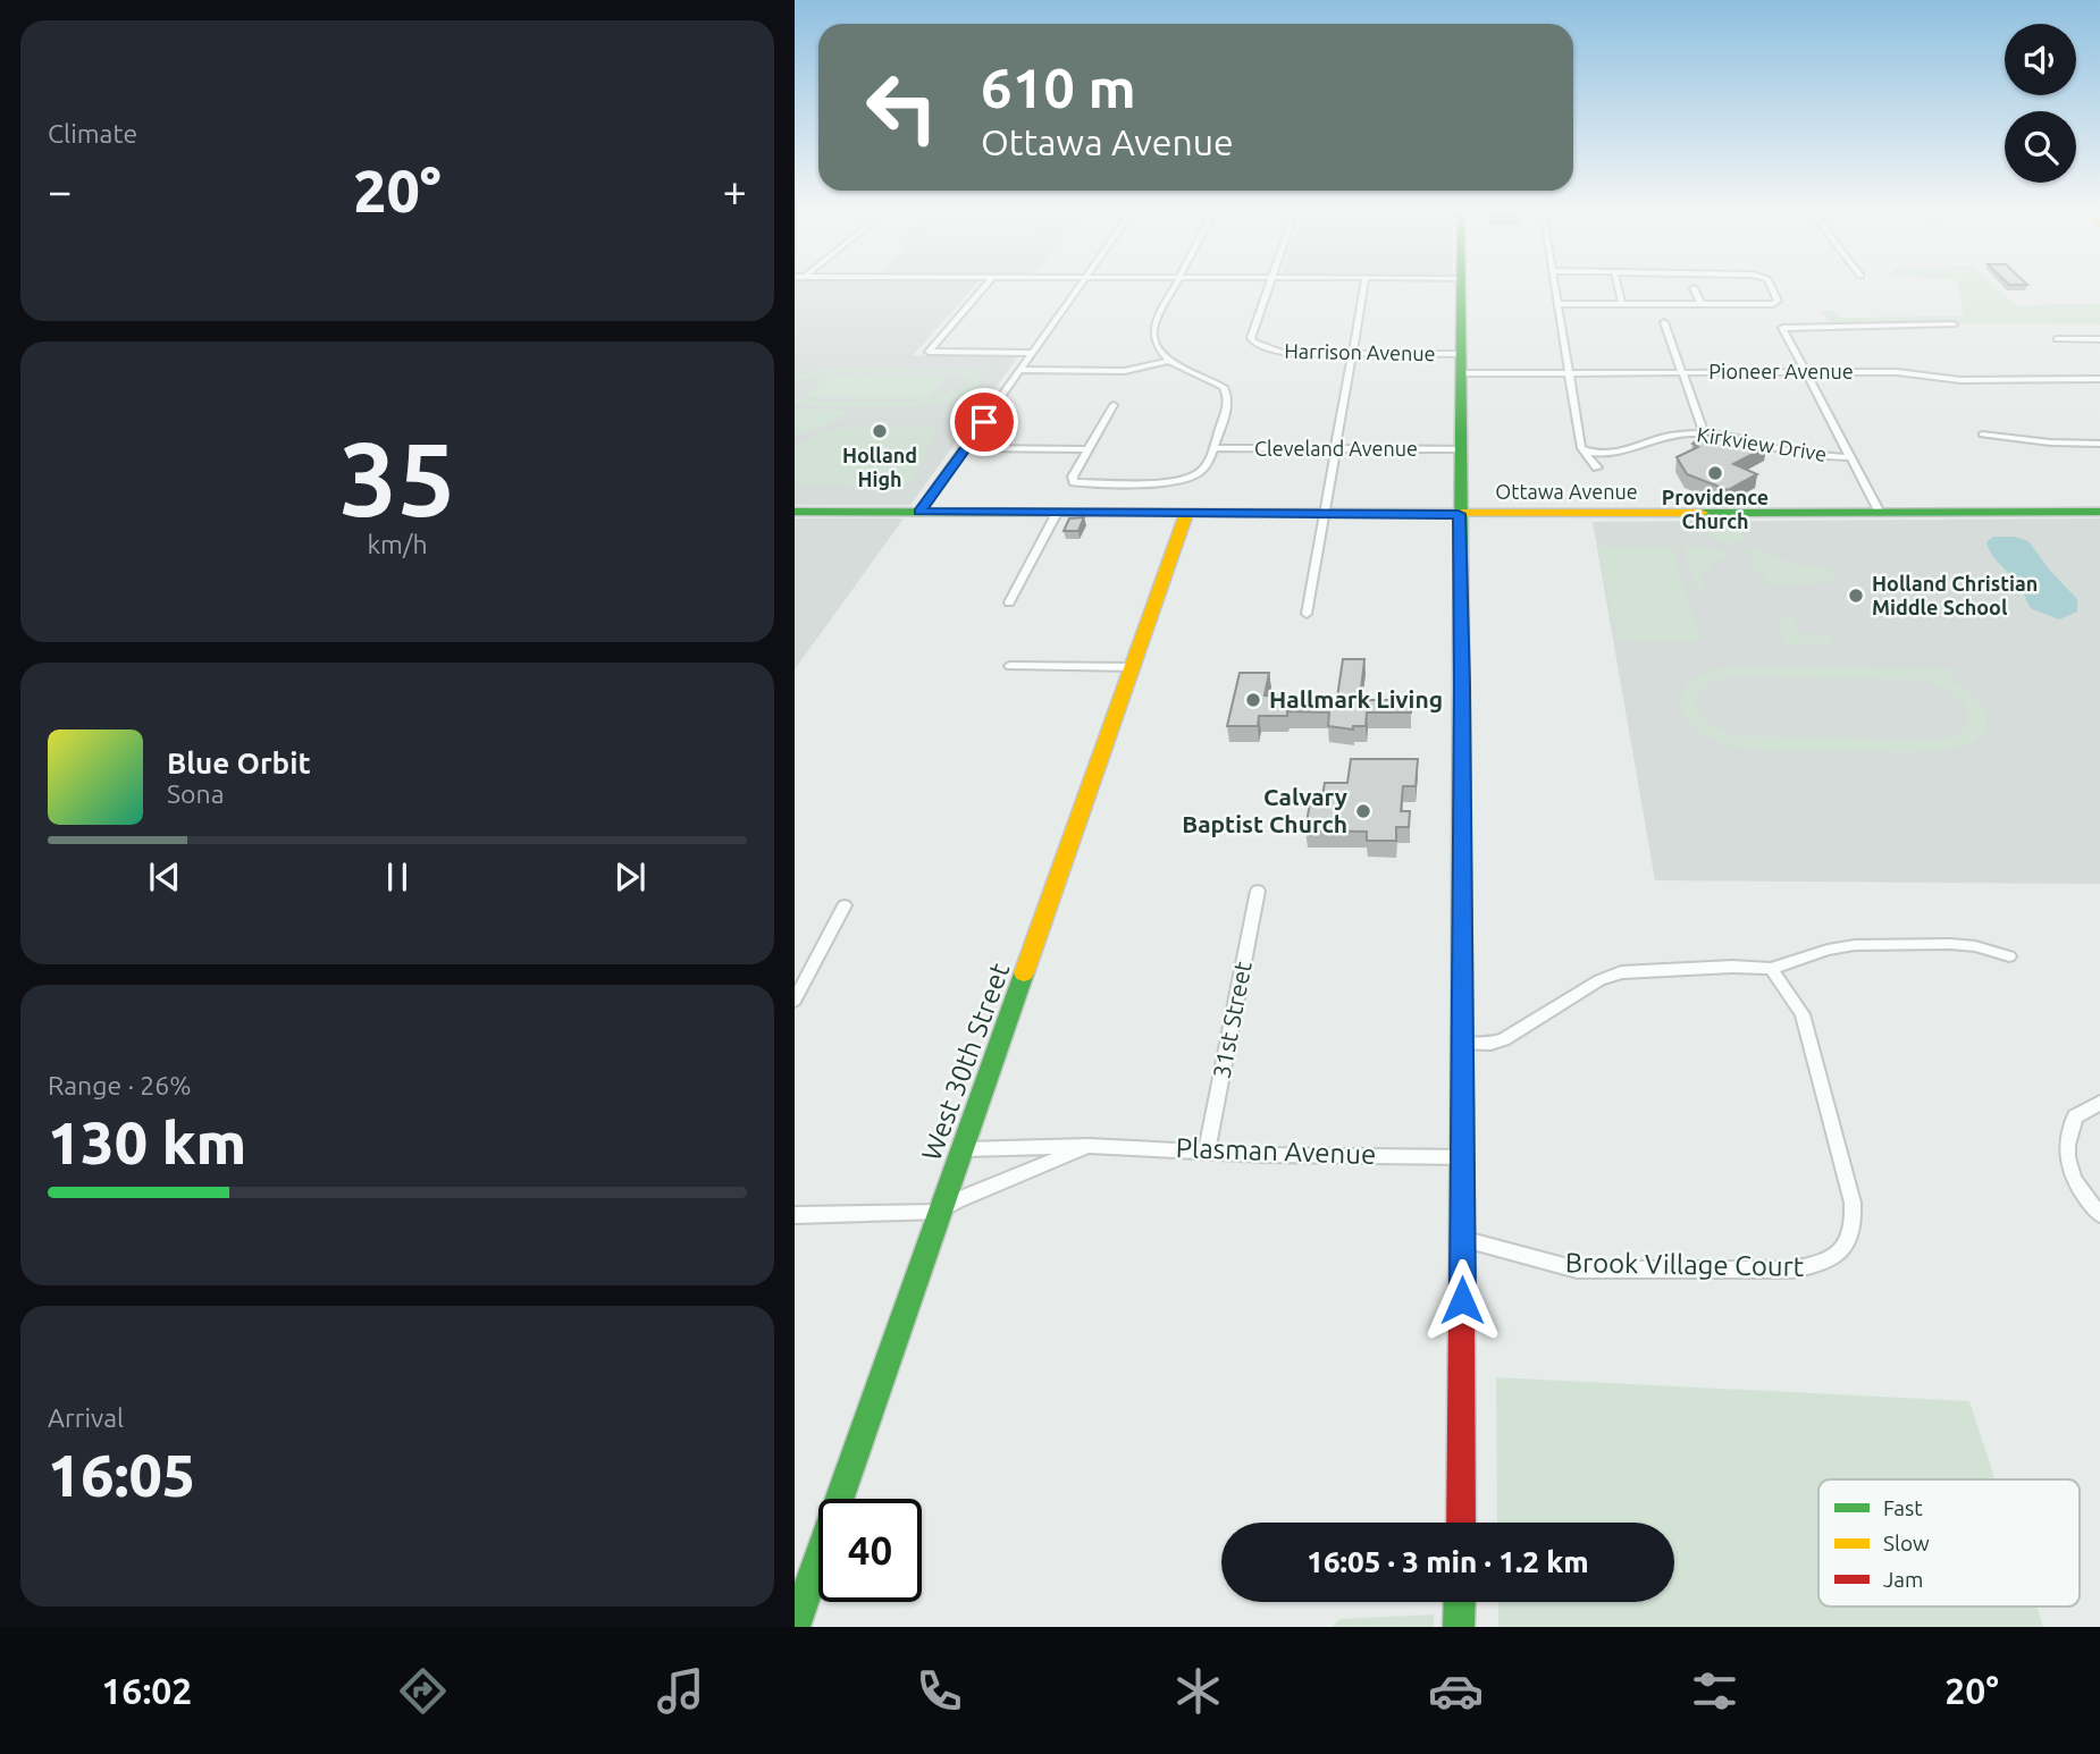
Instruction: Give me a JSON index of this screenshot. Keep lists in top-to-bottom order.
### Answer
{
  "streets": {
    "street": [
      "Harrison Avenue",
      "Pioneer Avenue",
      "Kirkview Drive",
      "Cleveland Avenue",
      "Ottawa Avenue",
      "31st Street",
      "West 30th Street",
      "Plasman Avenue",
      "Brook Village Court"
    ]
  },
  "crossings": [
    ["Ottawa Avenue", "West 30th Street"],
    ["31st Street", "Plasman Avenue"],
    ["West 30th Street", "Plasman Avenue"]
  ],
  "places": [
    "Holland High",
    "Providence Church",
    "Holland Christian Middle School",
    "Hallmark Living",
    "Calvary Baptist Church"
  ],
  "legend": ["Fast", "Slow", "Jam"],
  "page": {
    "tile": [
      "Climate",
      ["35", "km/h"],
      ["Range · 26%", "130 km"],
      ["Arrival", "16:05"]
    ],
    "turn": ["610 m", "Ottawa Avenue"],
    "heat": ["−", "20°", "+"],
    "song": ["Blue Orbit", "Sona"],
    "limit": "40",
    "trip": "16:05 · 3 min · 1.2 km",
    "tabs": ["16:02", "20°"]
  }
}
